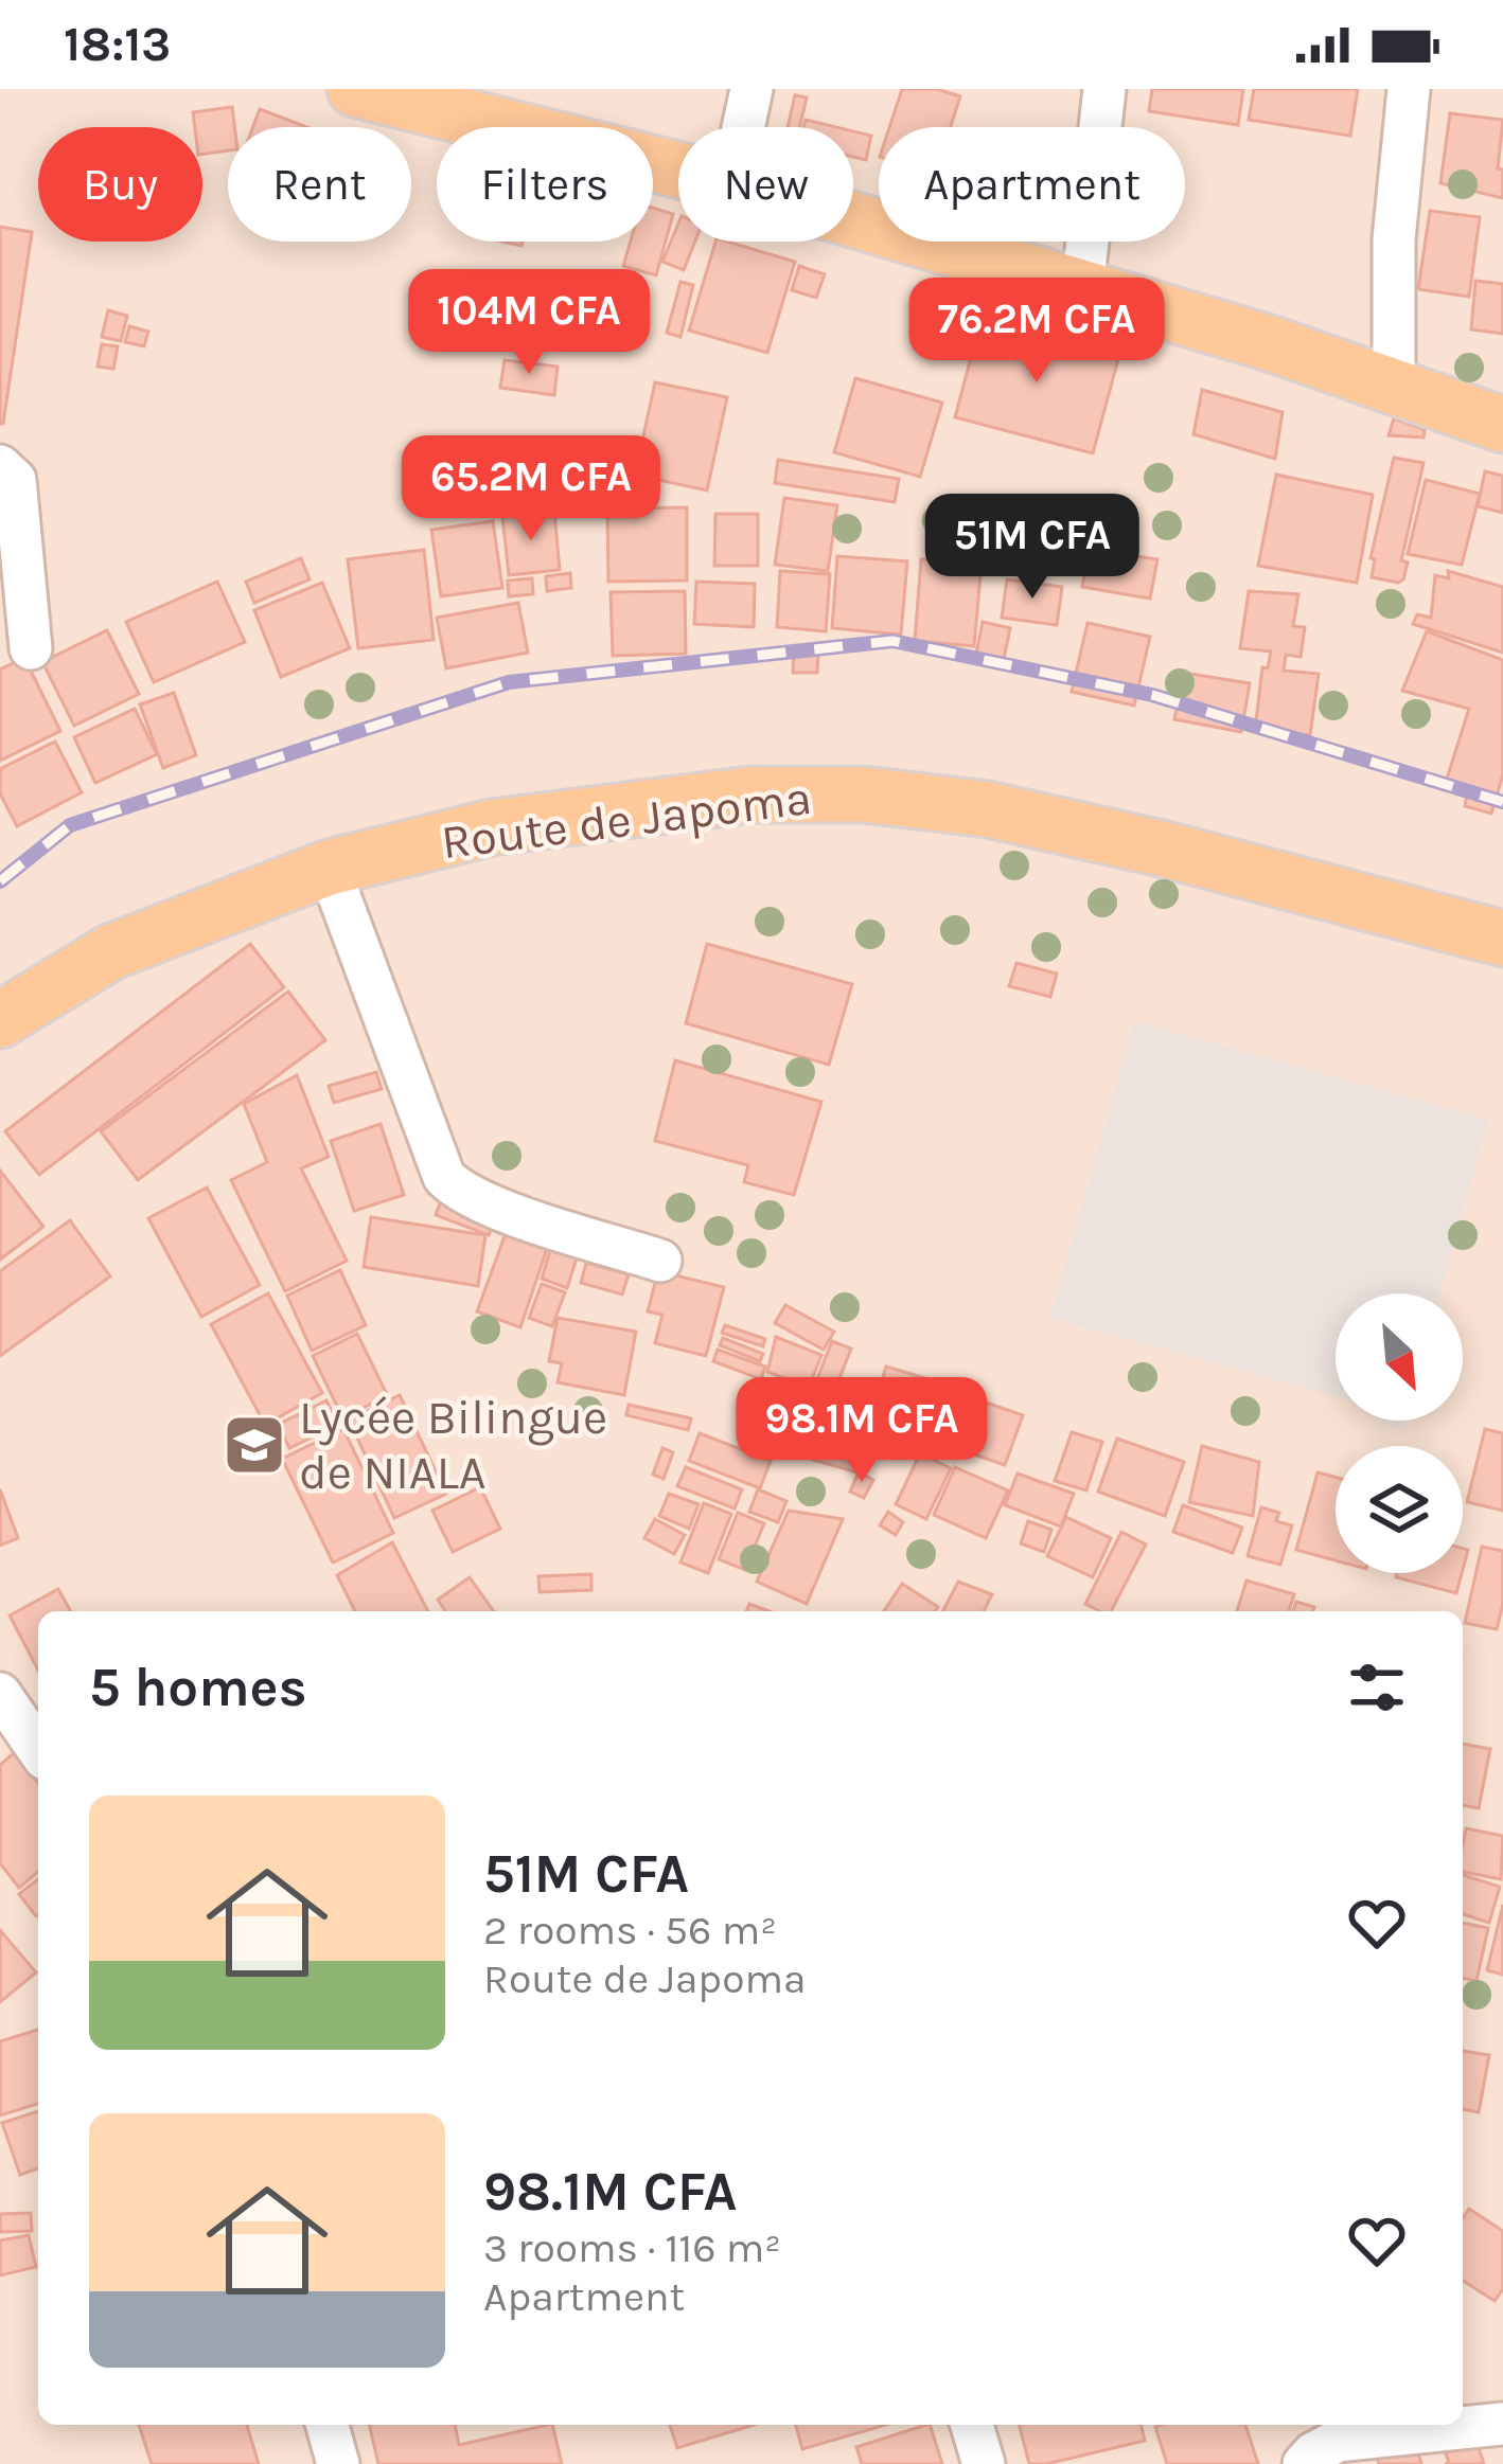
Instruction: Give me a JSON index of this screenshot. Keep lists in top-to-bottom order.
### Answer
{
  "streets": {
    "main road": ["Route de Japoma"]
  },
  "places": {
    "school or university": ["Lycée Bilingue de NIALA"]
  },
  "north": "bottom right",
  "page": {
    "status": "18:13",
    "chip": [
      "Buy",
      "Rent",
      "Filters",
      "New",
      "Apartment"
    ],
    "price": [
      "104M CFA",
      "76.2M CFA",
      "65.2M CFA",
      "51M CFA",
      "98.1M CFA"
    ],
    "heading": "5 homes",
    "list": [
      {
        "name": "51M CFA",
        "note": "2 rooms · 56 m² · Route de Japoma"
      },
      {
        "name": "98.1M CFA",
        "note": "3 rooms · 116 m² · Apartment"
      }
    ]
  }
}
